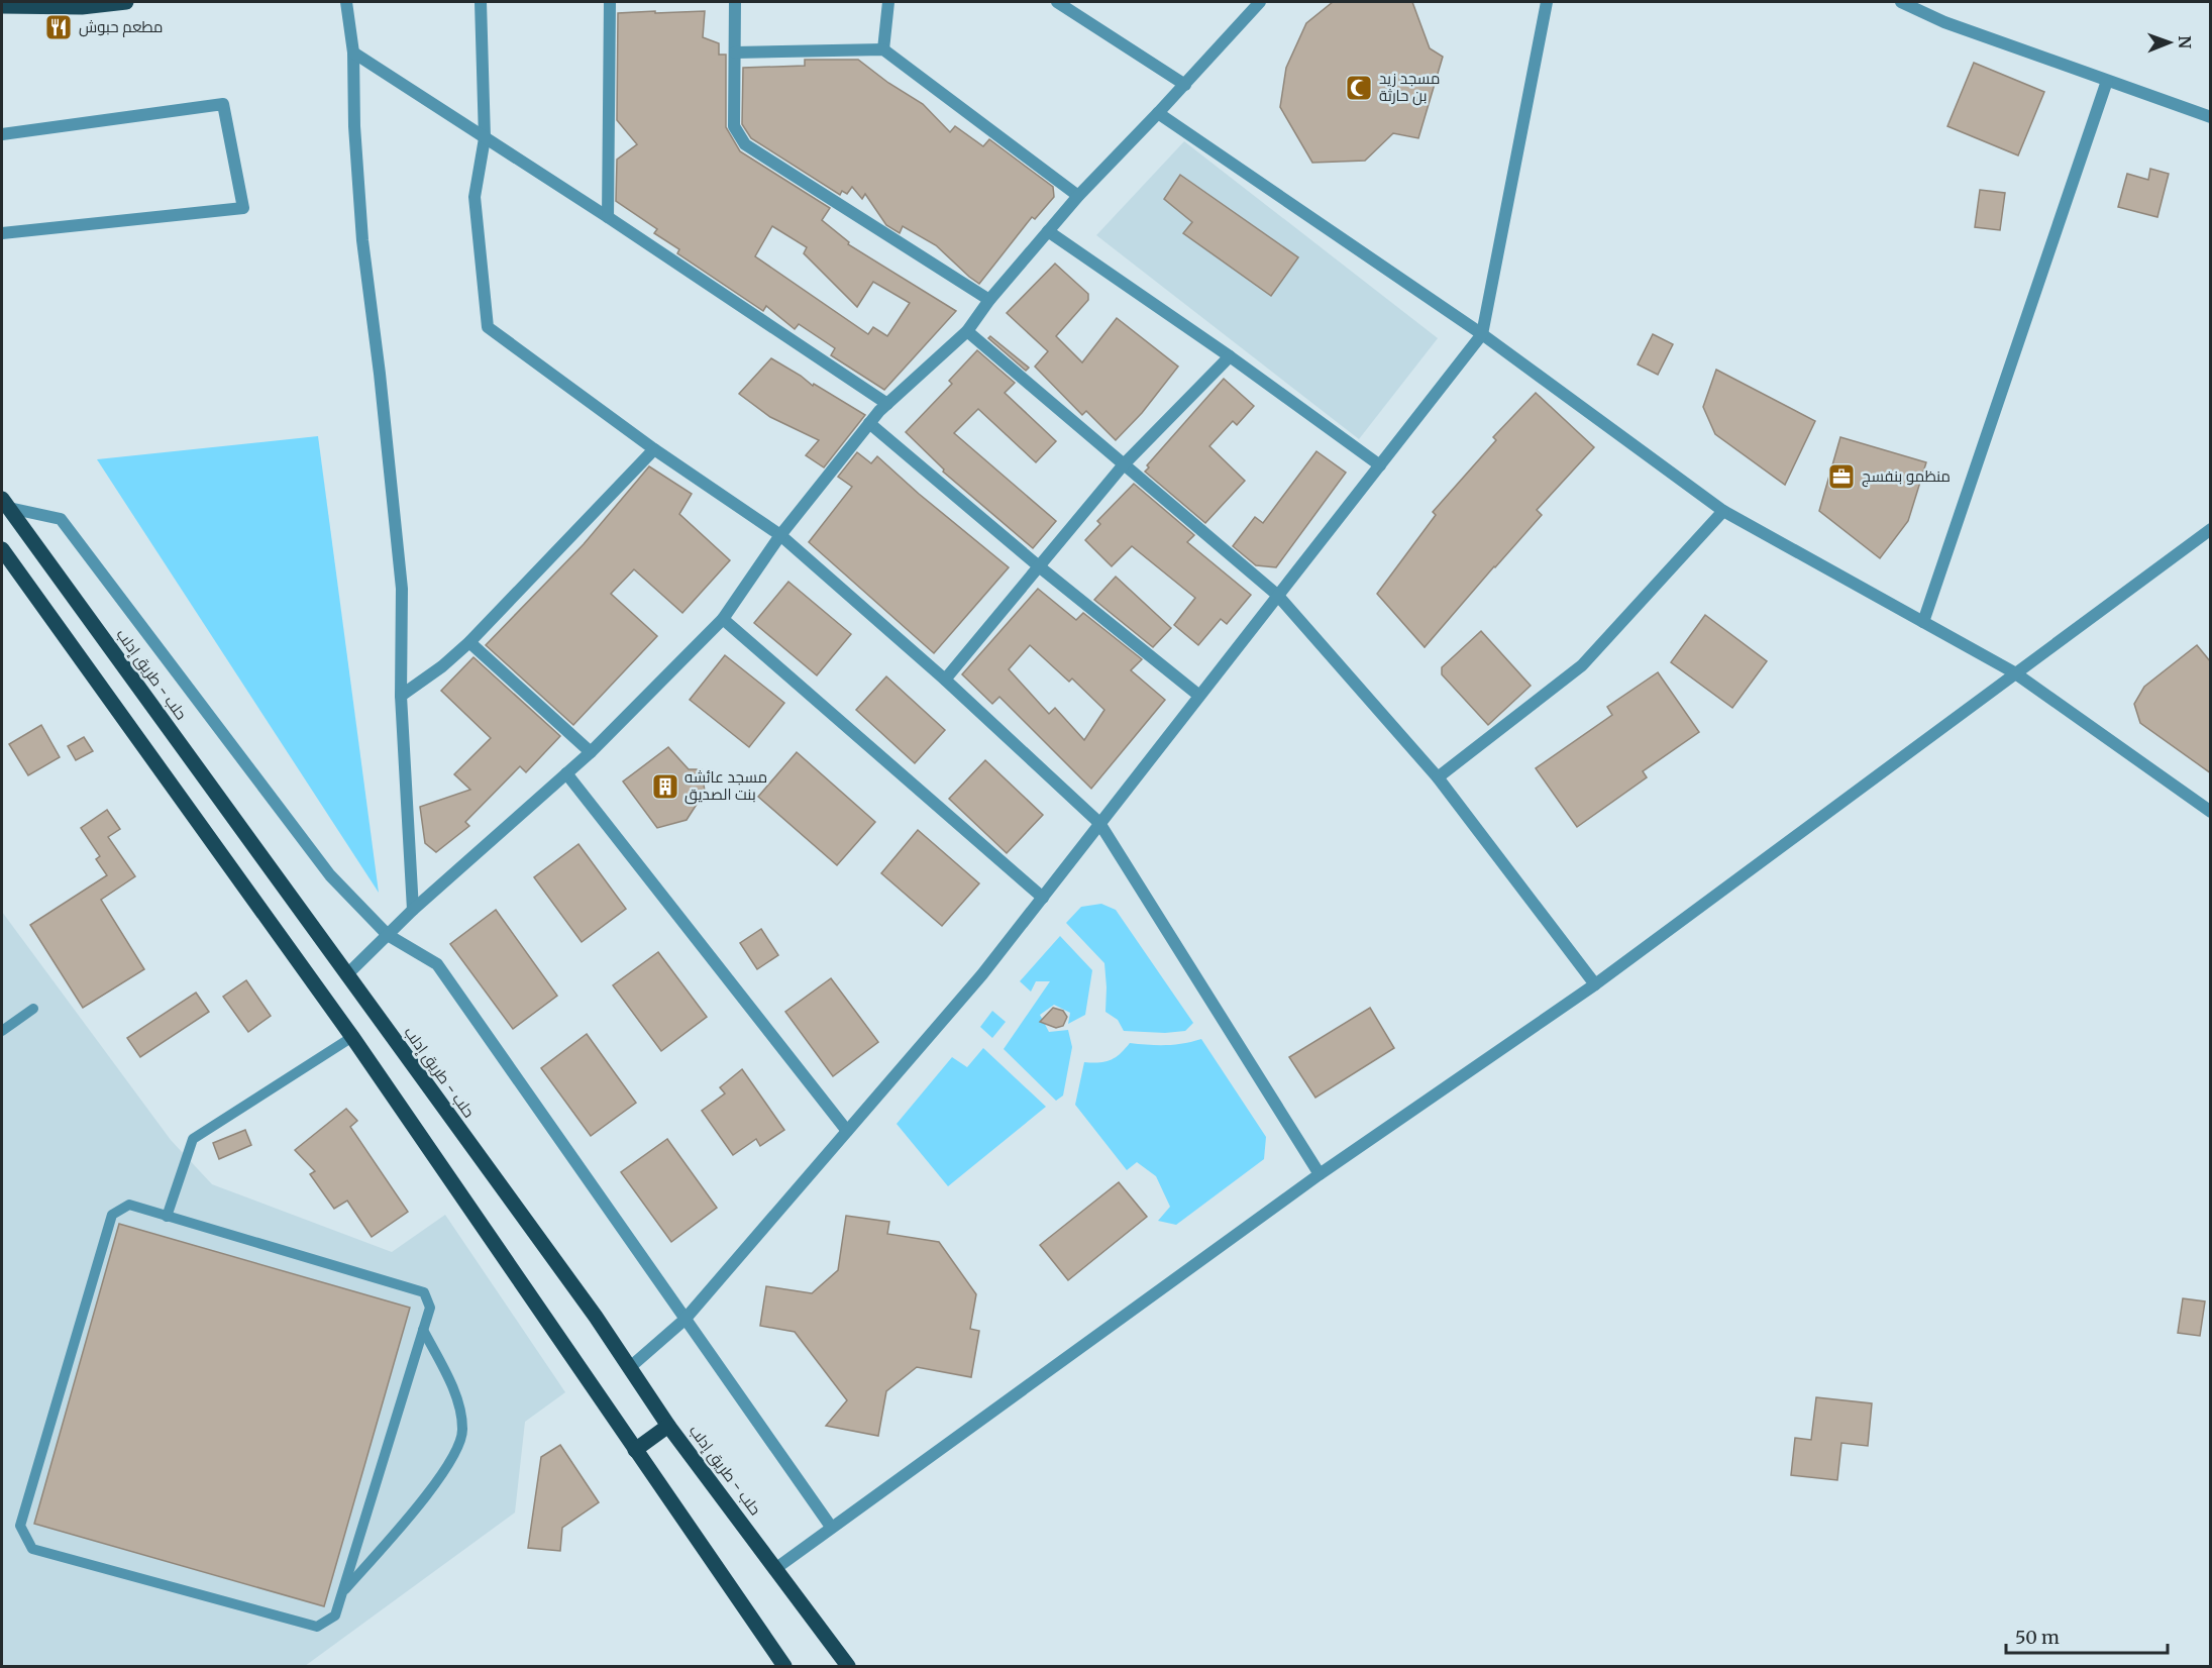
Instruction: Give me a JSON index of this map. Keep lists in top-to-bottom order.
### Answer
{
  "streets": {
    "main road": ["حلب - طريق إدلب"]
  },
  "places": {
    "restaurant": ["مطعم حبوش"],
    "mosque": ["مسجد زيد بن حارثة"],
    "office": ["منظمو بنفسج"],
    "building": ["مسجد عائشه بنت الصديق"]
  },
  "scale_bar": "50 m",
  "north": "right"
}
